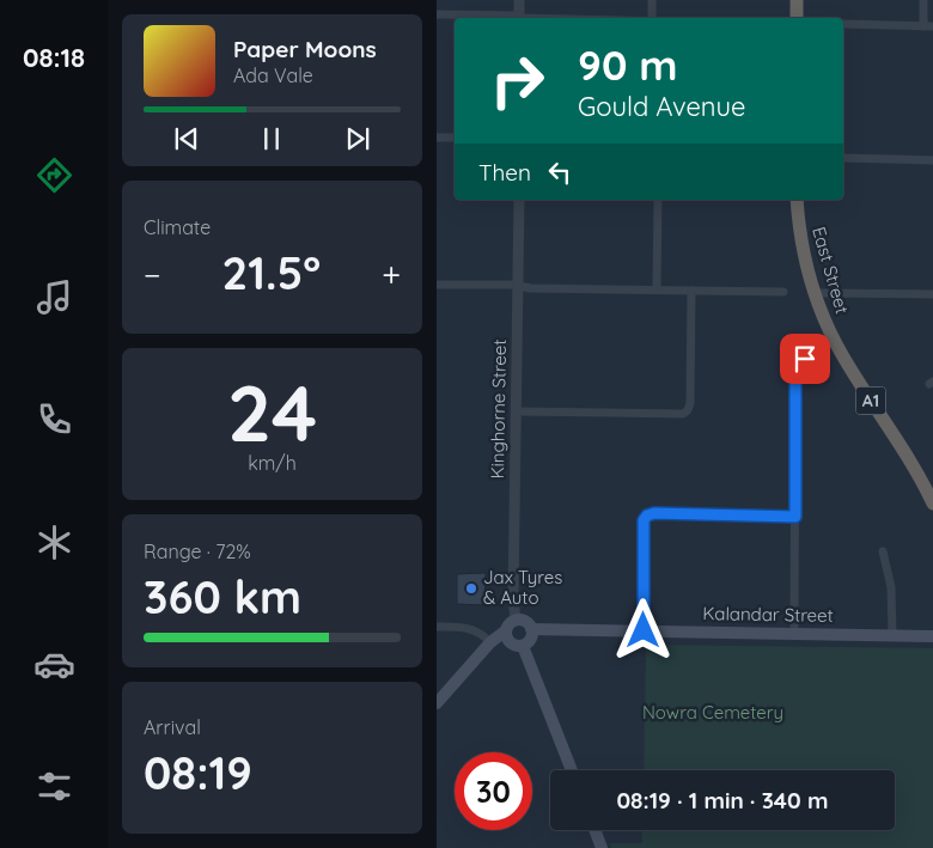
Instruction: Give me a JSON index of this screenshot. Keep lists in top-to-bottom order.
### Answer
{
  "streets": {
    "highway": ["East Street", "A1"],
    "main road": ["Kalandar Street"],
    "street": ["Kinghorne Street"]
  },
  "crossings": [
    ["Kinghorne Street", "Kalandar Street"]
  ],
  "parks": ["Nowra Cemetery"],
  "places": ["Jax Tyres & Auto"],
  "page": {
    "tabs": "08:18",
    "turn": ["90 m", "Gould Avenue"],
    "song": ["Paper Moons", "Ada Vale"],
    "then": "Then",
    "tile": [
      "Climate",
      ["24", "km/h"],
      ["Range · 72%", "360 km"],
      ["Arrival", "08:19"]
    ],
    "heat": ["−", "21.5°", "+"],
    "limit": "30",
    "trip": "08:19 · 1 min · 340 m"
  }
}
